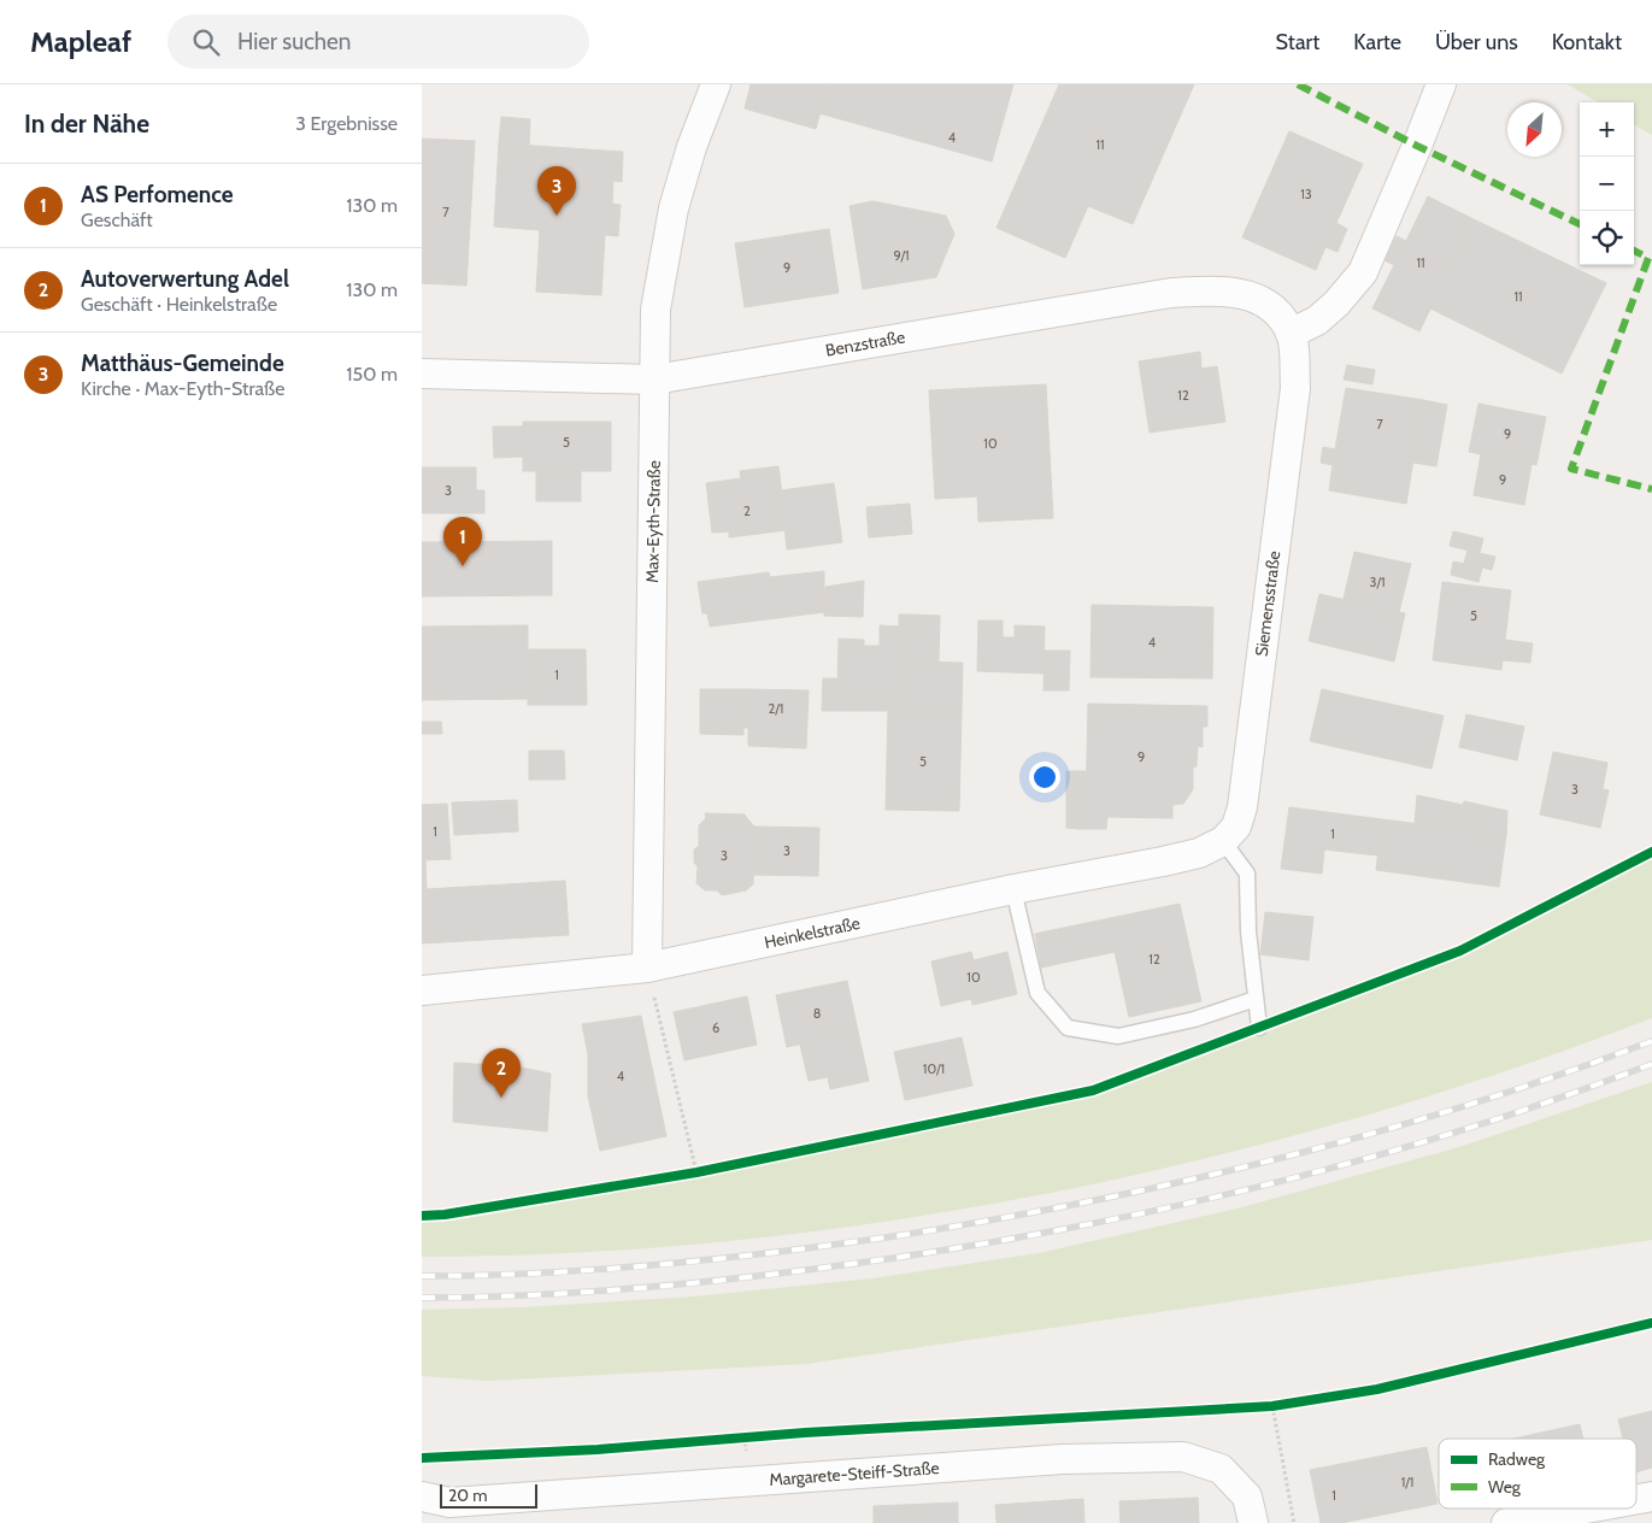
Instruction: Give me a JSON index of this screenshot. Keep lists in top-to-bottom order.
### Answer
{
  "streets": {
    "street": [
      "Benzstraße",
      "Max-Eyth-Straße",
      "Siemensstraße",
      "Heinkelstraße",
      "Margarete-Steiff-Straße"
    ]
  },
  "crossings": [
    ["Benzstraße", "Max-Eyth-Straße"],
    ["Benzstraße", "Siemensstraße"],
    ["Max-Eyth-Straße", "Heinkelstraße"],
    ["Siemensstraße", "Heinkelstraße"]
  ],
  "house_numbers": [
    "4",
    "11",
    "13",
    "7",
    "9/1",
    "11",
    "9",
    "11",
    "12",
    "7",
    "9",
    "5",
    "10",
    "9",
    "3",
    "2",
    "3/1",
    "5",
    "4",
    "1",
    "2/1",
    "9",
    "5",
    "3",
    "1",
    "1",
    "3",
    "3",
    "12",
    "10",
    "8",
    "6",
    "10/1",
    "4",
    "1/1",
    "1"
  ],
  "legend": ["Radweg", "Weg"],
  "scale_bar": "20 m",
  "north": "bottom left",
  "page": {
    "header": "Mapleaf",
    "search": "Hier suchen",
    "nav": [
      "Start",
      "Karte",
      "Über uns",
      "Kontakt"
    ],
    "heading": ["In der Nähe", "3 Ergebnisse"],
    "map_buttons": ["+", "−"],
    "list": [
      {
        "mark": "1",
        "name": "AS Perfomence",
        "note": "Geschäft",
        "value": "130 m"
      },
      {
        "mark": "2",
        "name": "Autoverwertung Adel",
        "note": "Geschäft · Heinkelstraße",
        "value": "130 m"
      },
      {
        "mark": "3",
        "name": "Matthäus-Gemeinde",
        "note": "Kirche · Max-Eyth-Straße",
        "value": "150 m"
      }
    ],
    "pins": ["3", "1", "2"],
    "scale": "20 m"
  }
}
